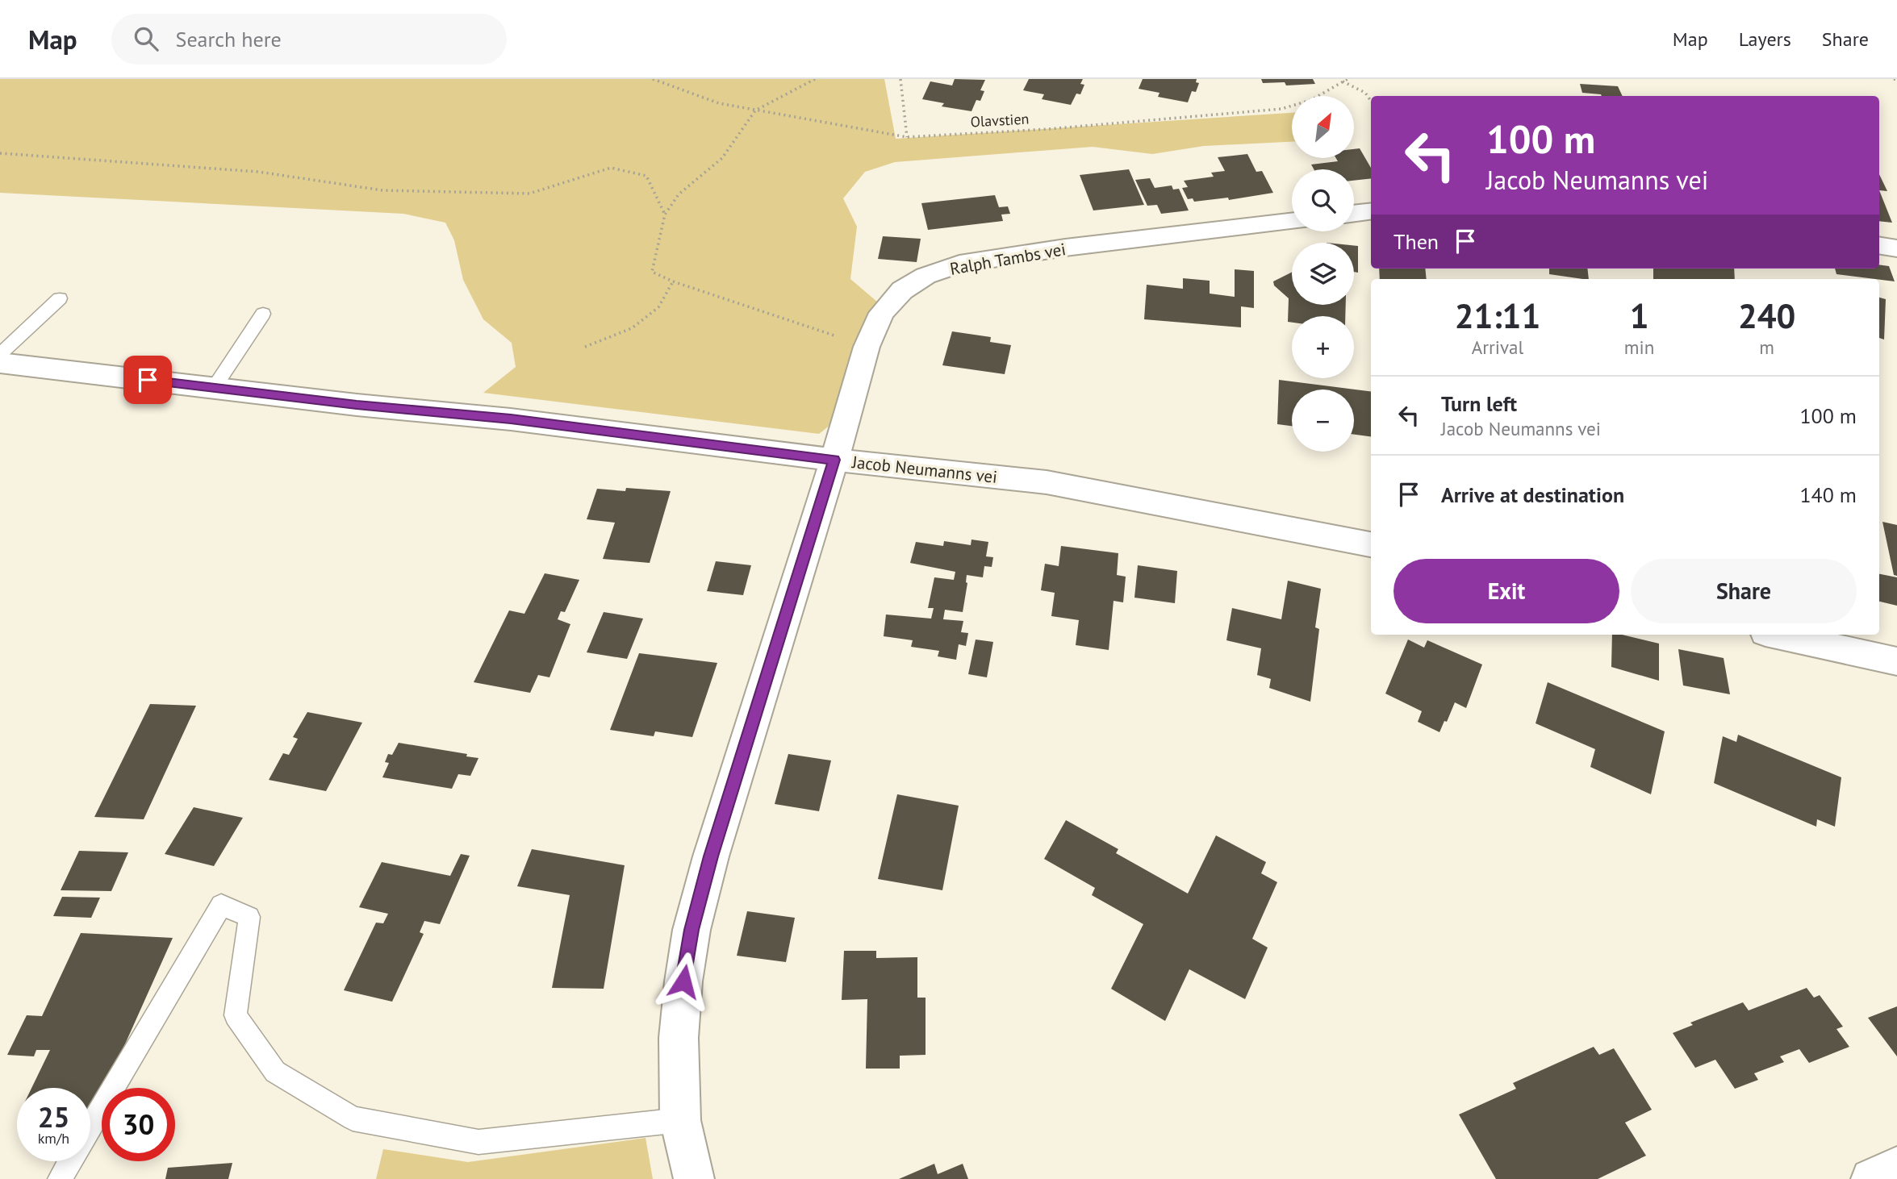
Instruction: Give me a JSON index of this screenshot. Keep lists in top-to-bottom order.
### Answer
{
  "streets": {
    "street": ["Ralph Tambs vei", "Jacob Neumanns vei"],
    "path": ["Olavstien"]
  },
  "crossings": [
    ["Ralph Tambs vei", "Jacob Neumanns vei"]
  ],
  "north": "top right",
  "page": {
    "header": "Map",
    "search": "Search here",
    "nav": ["Map", "Layers", "Share"],
    "map_buttons": ["+", "−"],
    "turn": ["100 m", "Jacob Neumanns vei"],
    "then": "Then",
    "eta": [
      "21:11",
      "Arrival",
      "1",
      "min",
      "240",
      "m"
    ],
    "list": [
      {
        "name": "Turn left",
        "note": "Jacob Neumanns vei",
        "value": "100 m"
      },
      {
        "name": "Arrive at destination",
        "value": "140 m"
      }
    ],
    "buttons": ["Exit", "Share"],
    "speed": "25 km/h",
    "limit": "30"
  }
}
